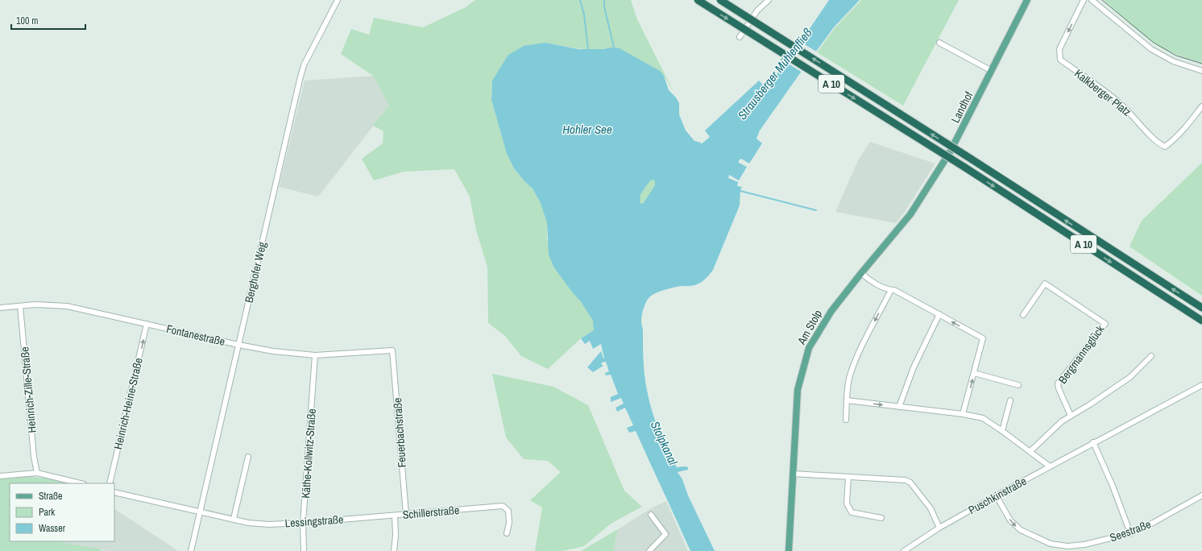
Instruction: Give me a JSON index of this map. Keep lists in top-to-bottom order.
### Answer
{
  "streets": {
    "highway": ["A 10"],
    "main road": ["Landhof", "Am Stolp"],
    "street": [
      "Kalkberger Platz",
      "Berghofer Weg",
      "Fontanestraße",
      "Bergmannsglück",
      "Heinrich-Zille-Straße",
      "Heinrich-Heine-Straße",
      "Feuerbachstraße",
      "Käthe-Kollwitz-Straße",
      "Puschkinstraße",
      "Schillerstraße",
      "Lessingstraße",
      "Seestraße"
    ]
  },
  "crossings": [
    ["Landhof", "Am Stolp"],
    ["Berghofer Weg", "Fontanestraße"],
    ["Berghofer Weg", "Lessingstraße"],
    ["Fontanestraße", "Heinrich-Zille-Straße"],
    ["Fontanestraße", "Heinrich-Heine-Straße"],
    ["Fontanestraße", "Feuerbachstraße"],
    ["Fontanestraße", "Käthe-Kollwitz-Straße"],
    ["Feuerbachstraße", "Schillerstraße"],
    ["Käthe-Kollwitz-Straße", "Lessingstraße"],
    ["Puschkinstraße", "Seestraße"],
    ["Schillerstraße", "Lessingstraße"]
  ],
  "one_way": ["Heinrich-Heine-Straße", "Seestraße"],
  "water": ["Strausberger Mühlenfließ", "Hohler See", "Stolpkanal"],
  "legend": ["Straße", "Park", "Wasser"],
  "scale_bar": "100 m"
}
